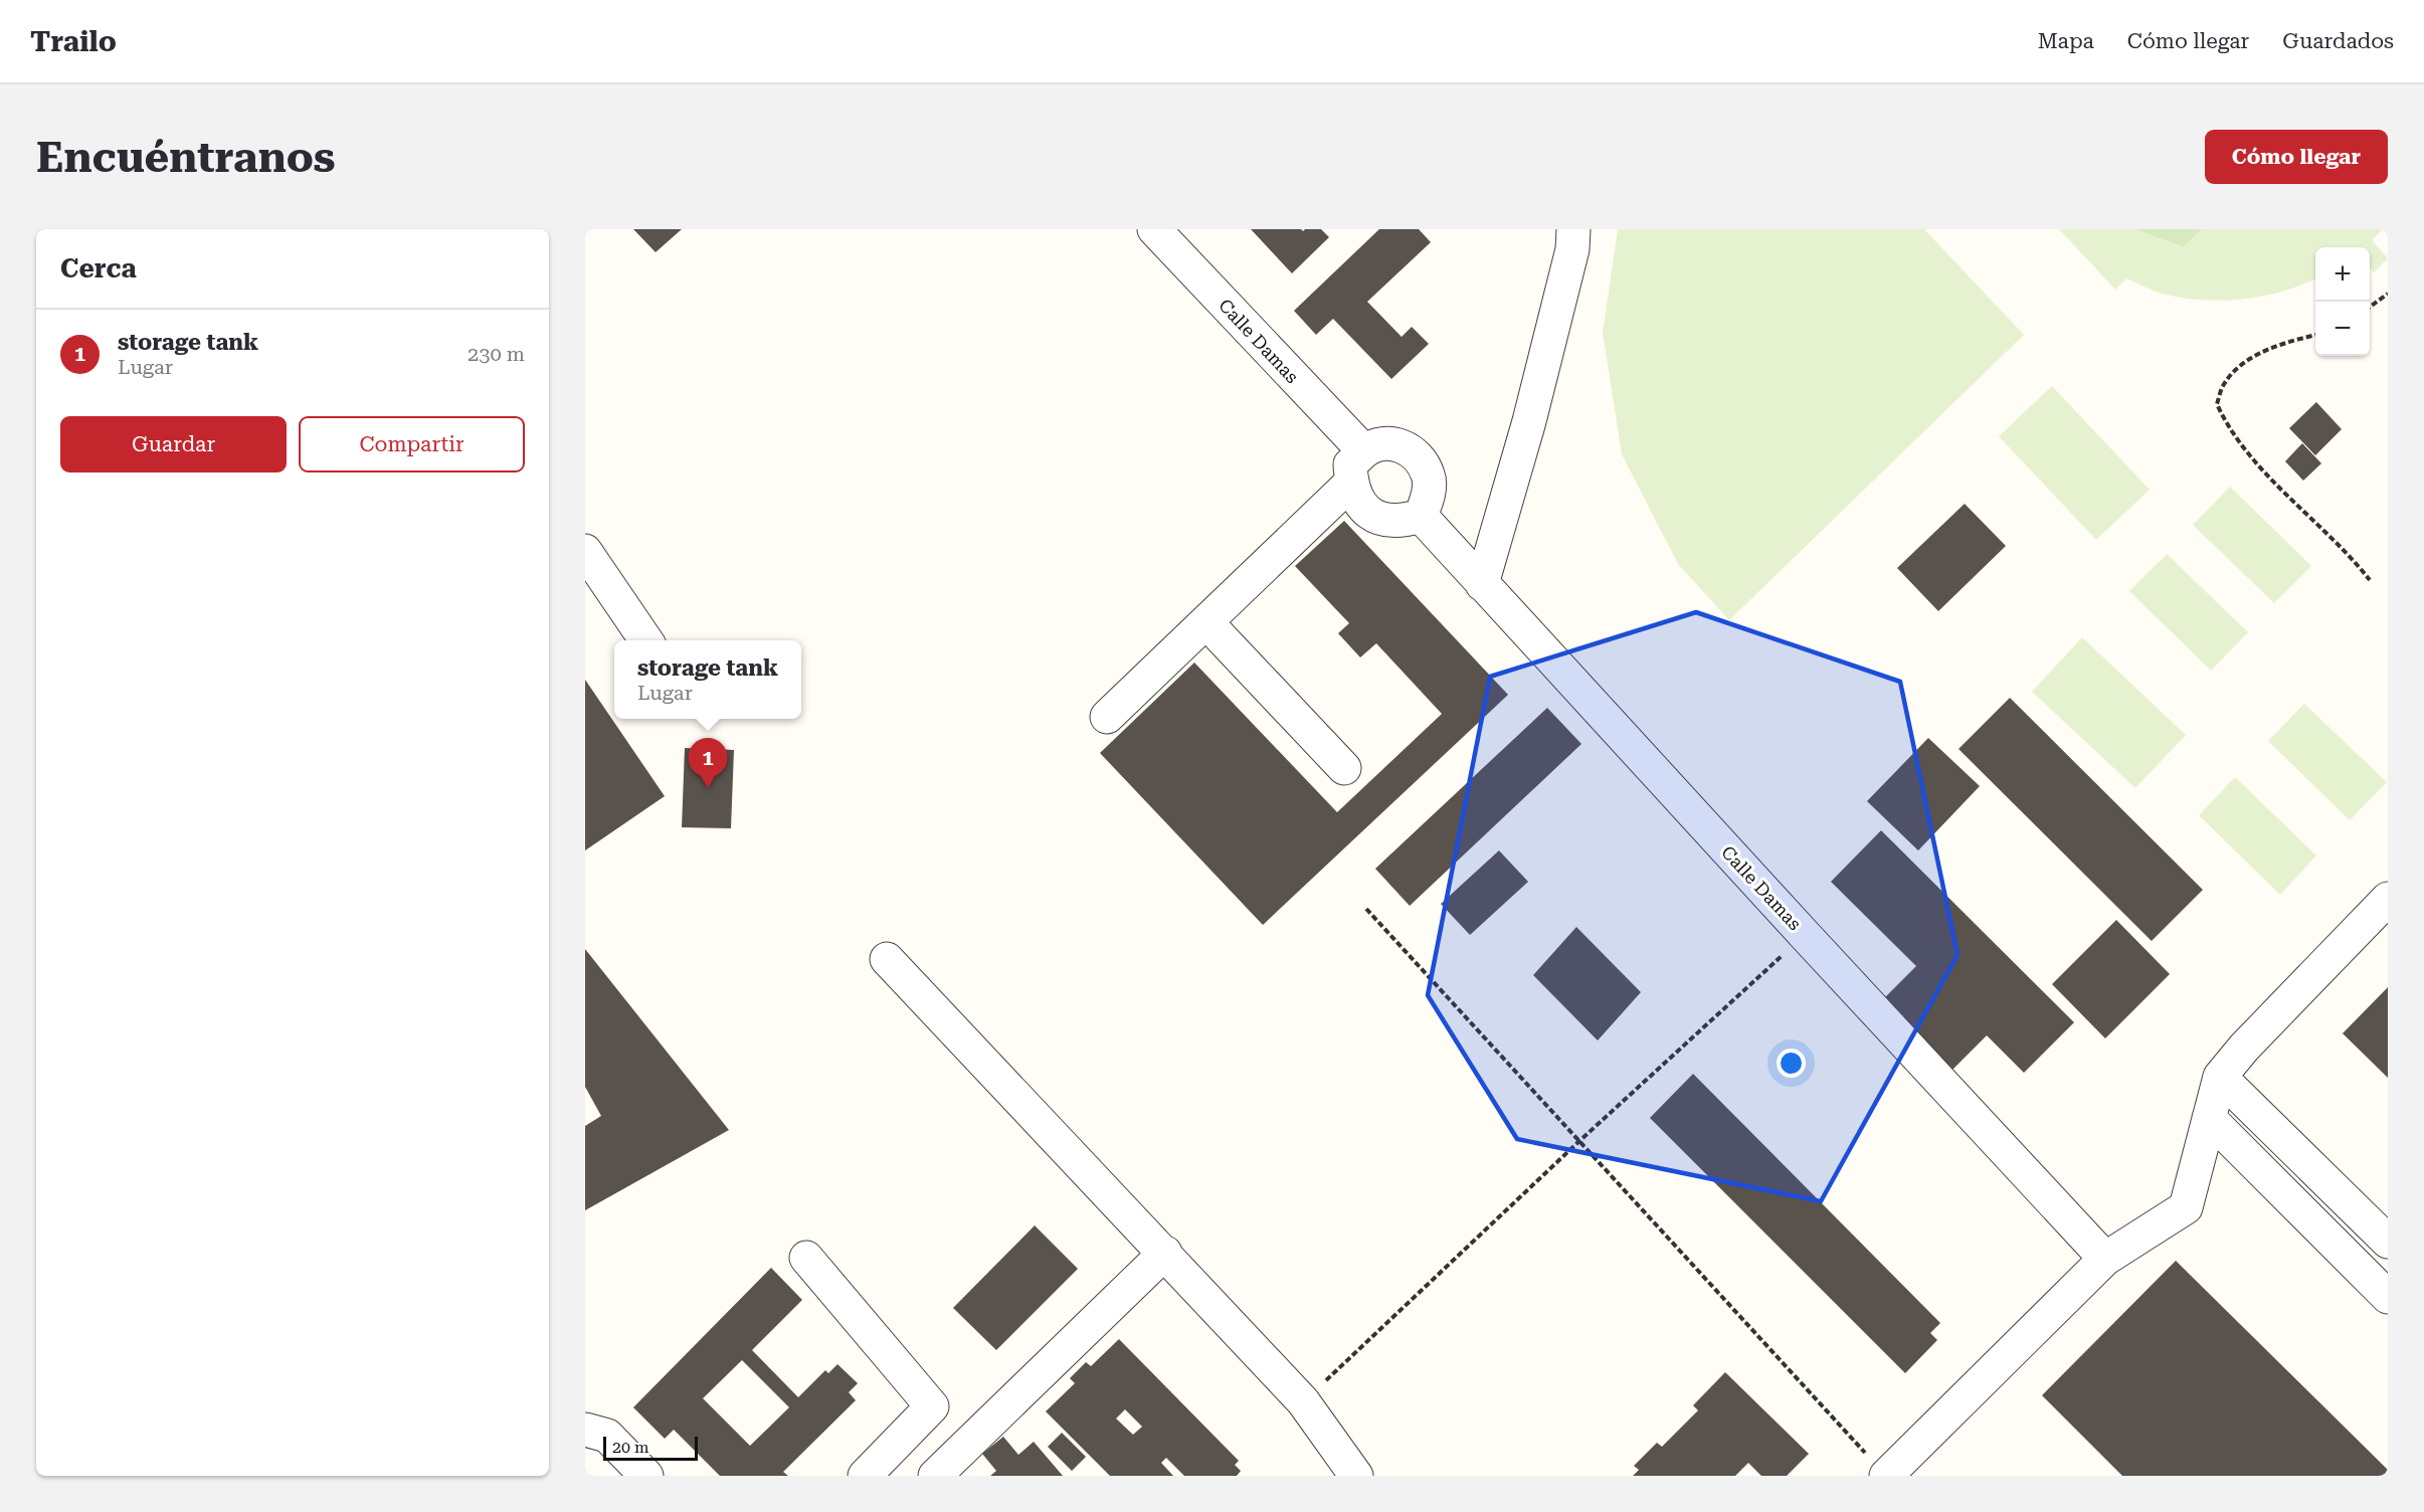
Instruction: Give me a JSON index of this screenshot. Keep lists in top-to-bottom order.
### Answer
{
  "streets": {
    "street": ["Calle Damas"]
  },
  "scale_bar": "20 m",
  "page": {
    "header": "Trailo",
    "nav": ["Mapa", "Cómo llegar", "Guardados"],
    "buttons": [
      "Cómo llegar",
      ["Guardar", "Compartir"]
    ],
    "title": "Encuéntranos",
    "heading": "Cerca",
    "map_buttons": ["+", "−"],
    "list": [
      {
        "mark": "1",
        "name": "storage tank",
        "note": "Lugar",
        "value": "230 m"
      }
    ],
    "popup": ["storage tank", "Lugar"],
    "pins": "1",
    "scale": "20 m"
  }
}
